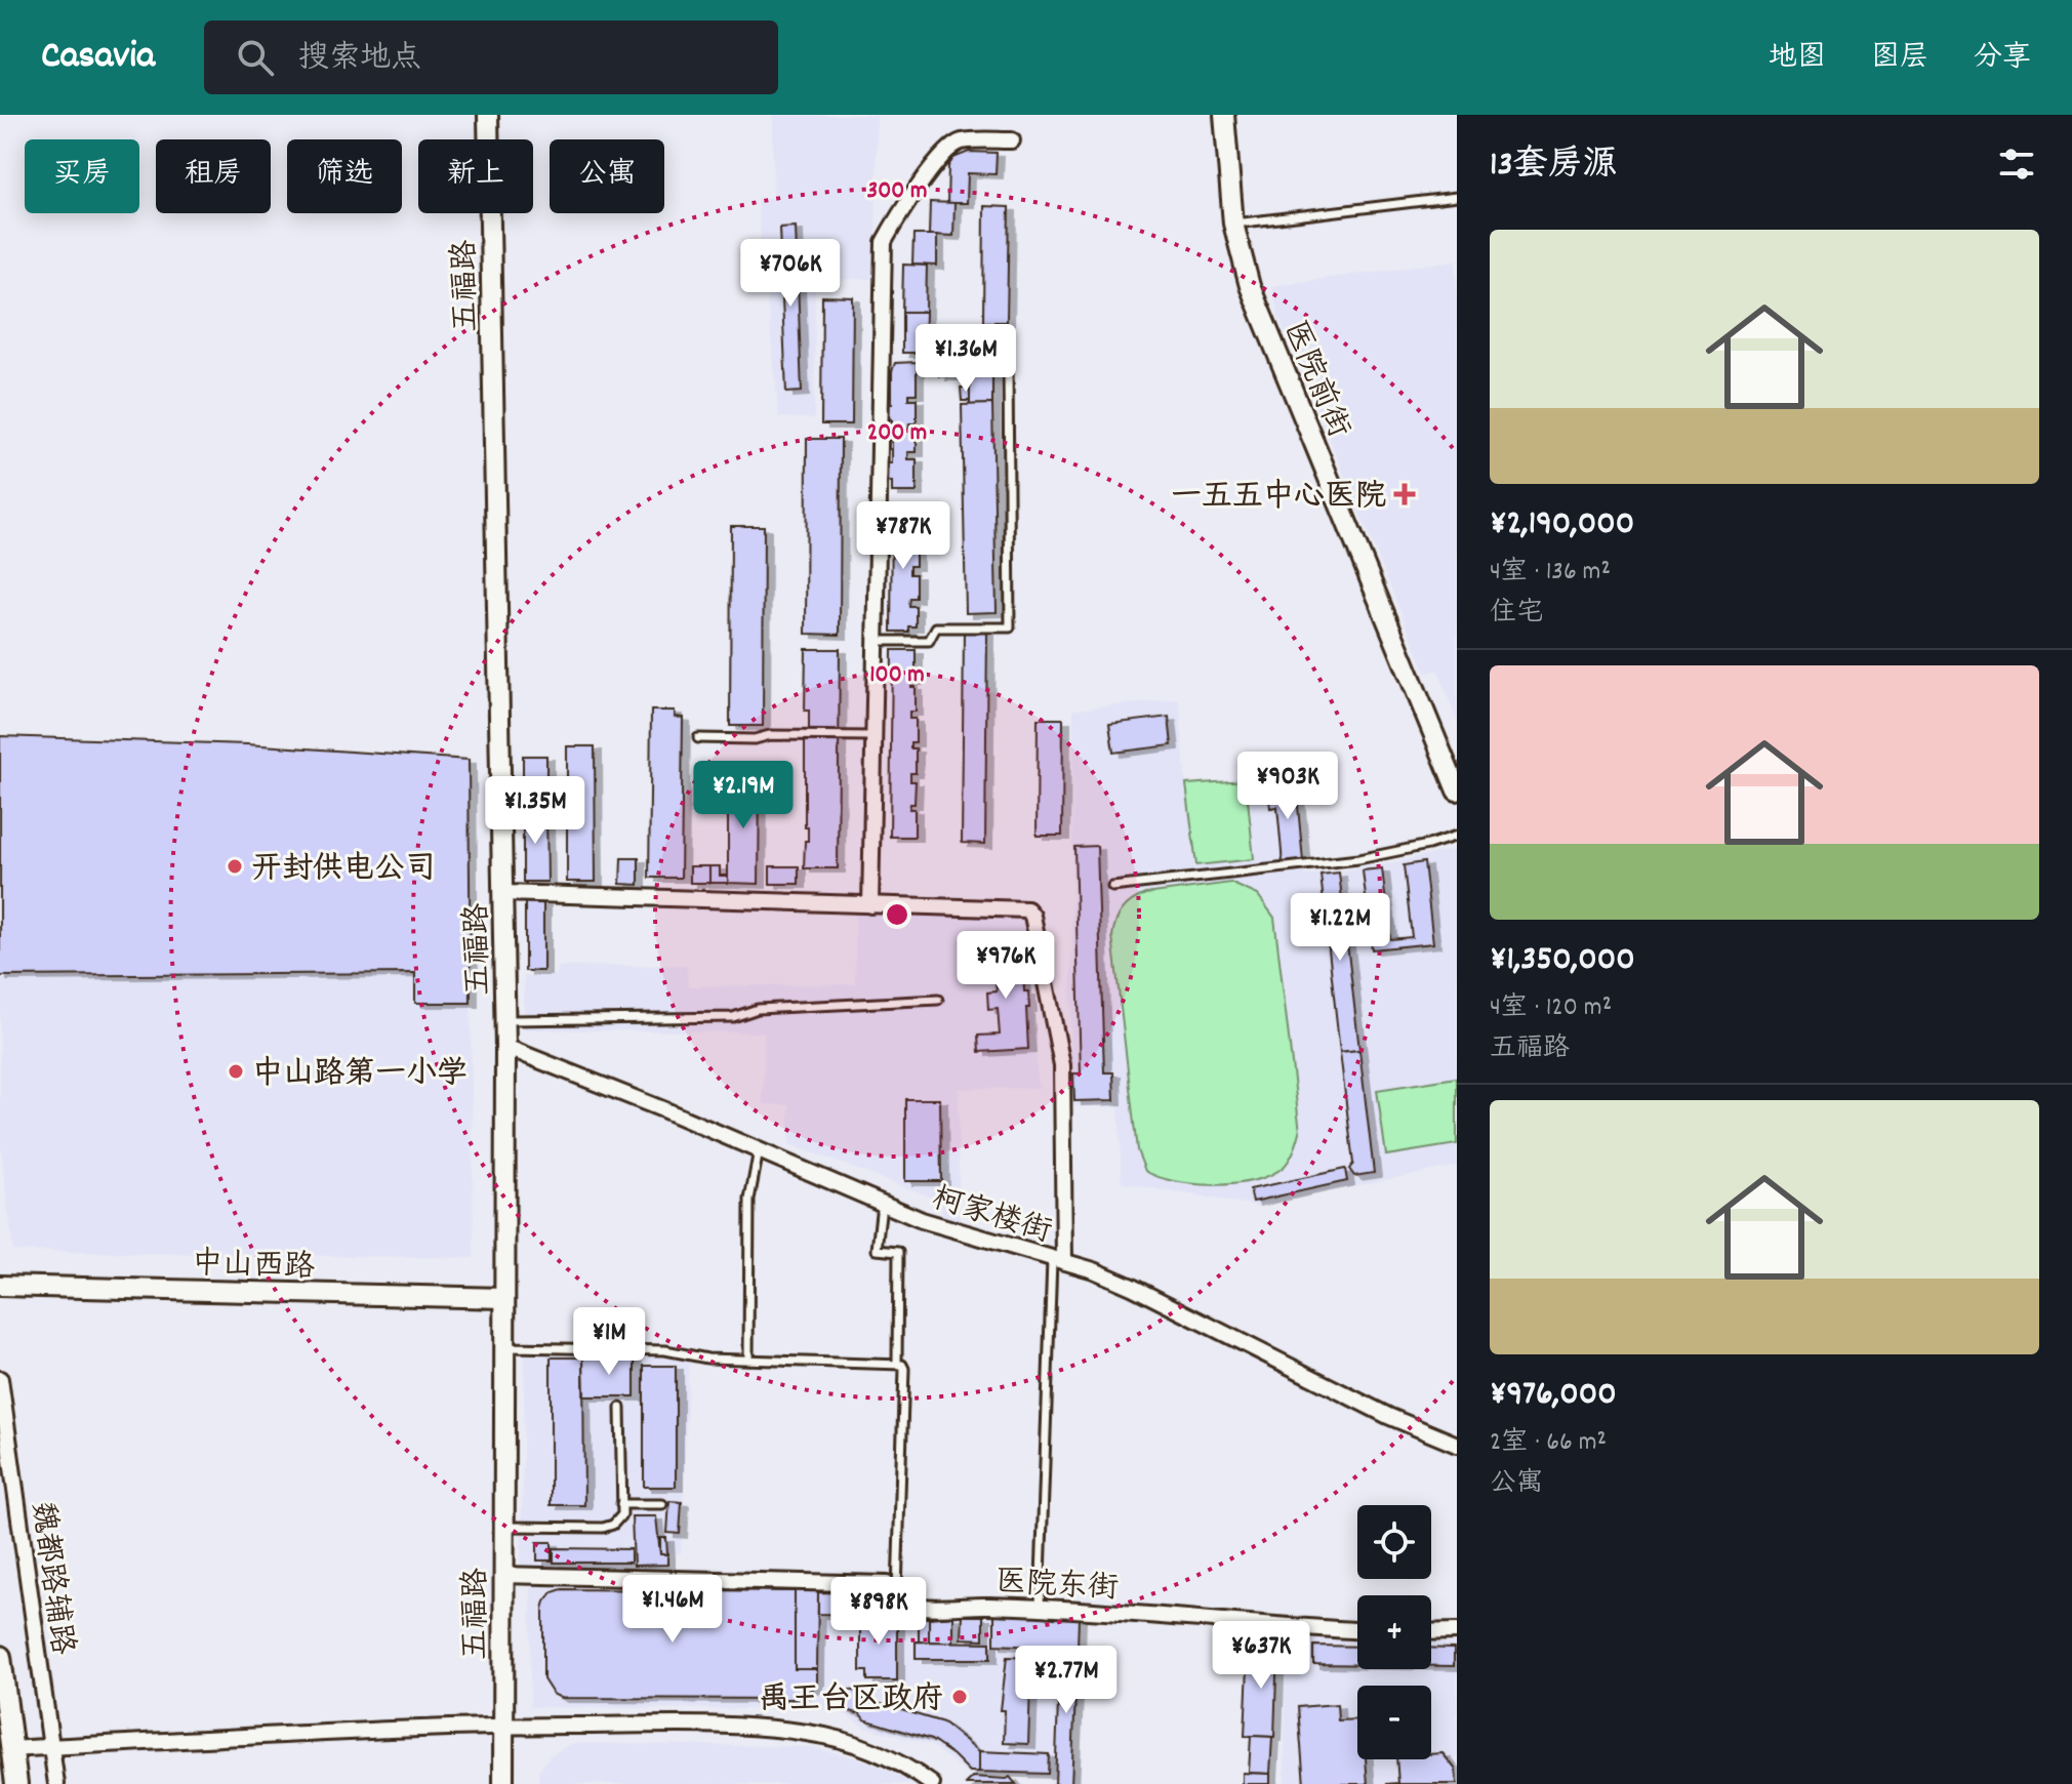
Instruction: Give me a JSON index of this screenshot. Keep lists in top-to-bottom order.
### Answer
{
  "streets": {
    "street": [
      "五福路",
      "医院前街",
      "柯家楼街",
      "中山西路",
      "魏都路辅路",
      "医院东街"
    ]
  },
  "crossings": [
    ["五福路", "柯家楼街"],
    ["五福路", "中山西路"],
    ["五福路", "医院东街"]
  ],
  "places": {
    "health": ["一五五中心医院"],
    "other": ["开封供电公司", "中山路第一小学", "禹王台区政府"]
  },
  "page": {
    "header": "Casavia",
    "search": "搜索地点",
    "nav": ["地图", "图层", "分享"],
    "heading": "13套房源",
    "chip": [
      "买房",
      "租房",
      "筛选",
      "新上",
      "公寓"
    ],
    "list": [
      {
        "name": "¥2,190,000",
        "note": "4室 · 136 m² · 住宅"
      },
      {
        "name": "¥1,350,000",
        "note": "4室 · 120 m² · 五福路"
      },
      {
        "name": "¥976,000",
        "note": "2室 · 66 m² · 公寓"
      }
    ],
    "price": [
      "¥706K",
      "¥1.36M",
      "¥787K",
      "¥903K",
      "¥2.19M",
      "¥1.35M",
      "¥1.22M",
      "¥976K",
      "¥1M",
      "¥1.46M",
      "¥898K",
      "¥637K",
      "¥2.77M"
    ],
    "map_buttons": ["+", "−"]
  },
  "rings": ["300 m", "200 m", "100 m"]
}
